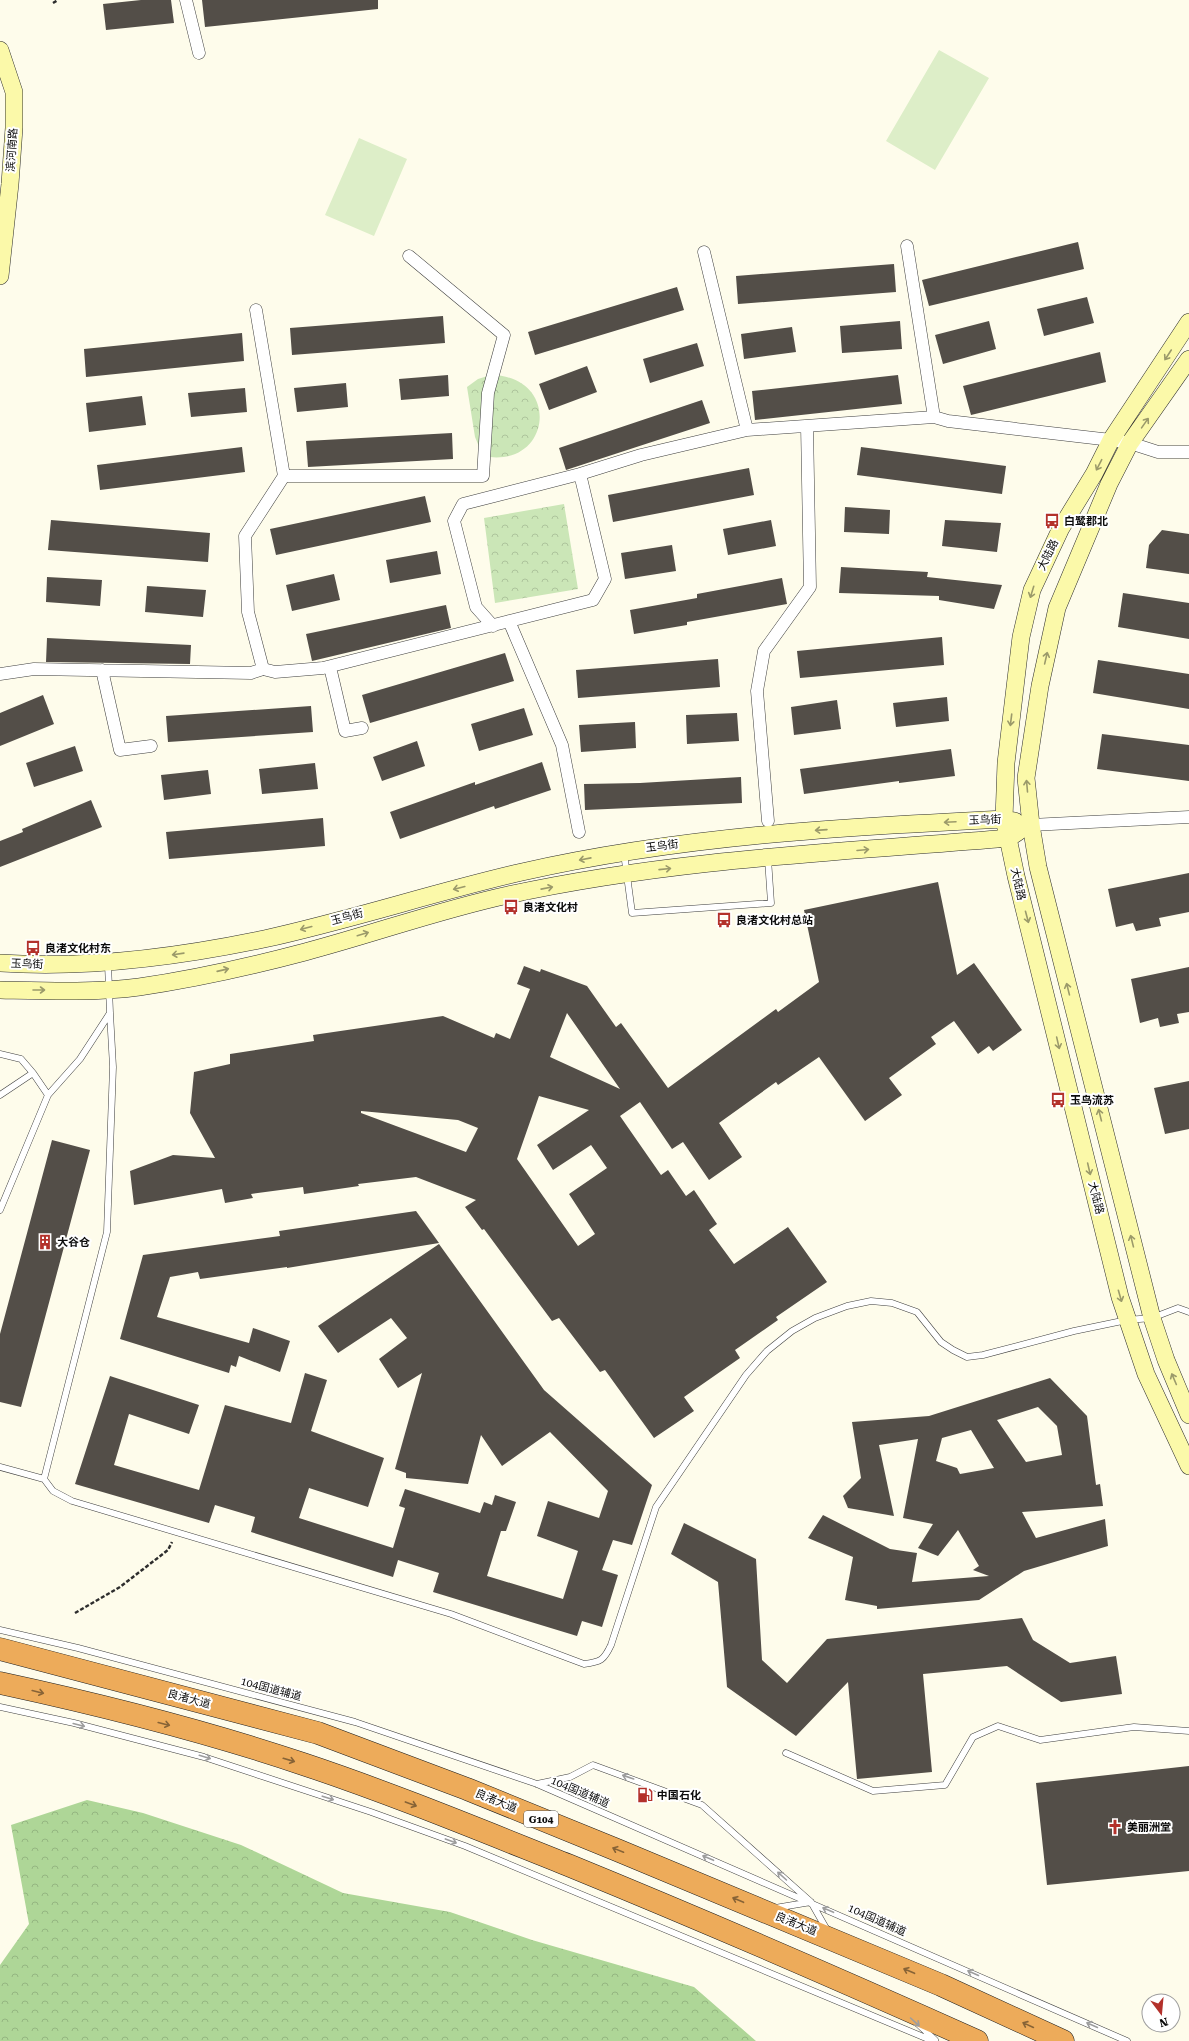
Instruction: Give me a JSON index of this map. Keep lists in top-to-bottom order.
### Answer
{
  "streets": {
    "highway": ["良渚大道", "G104"],
    "main road": ["滨河南路", "大陆路", "玉鸟街"],
    "lane": ["104国道辅道"]
  },
  "crossings": [
    ["大陆路", "玉鸟街"]
  ],
  "places": {
    "bus stop": [
      "白鹭郡北",
      "良渚文化村",
      "良渚文化村总站",
      "良渚文化村东",
      "玉鸟流苏"
    ],
    "building": ["大谷仓"],
    "fuel station": ["中国石化"],
    "church": ["美丽洲堂"]
  },
  "north": "bottom"
}
